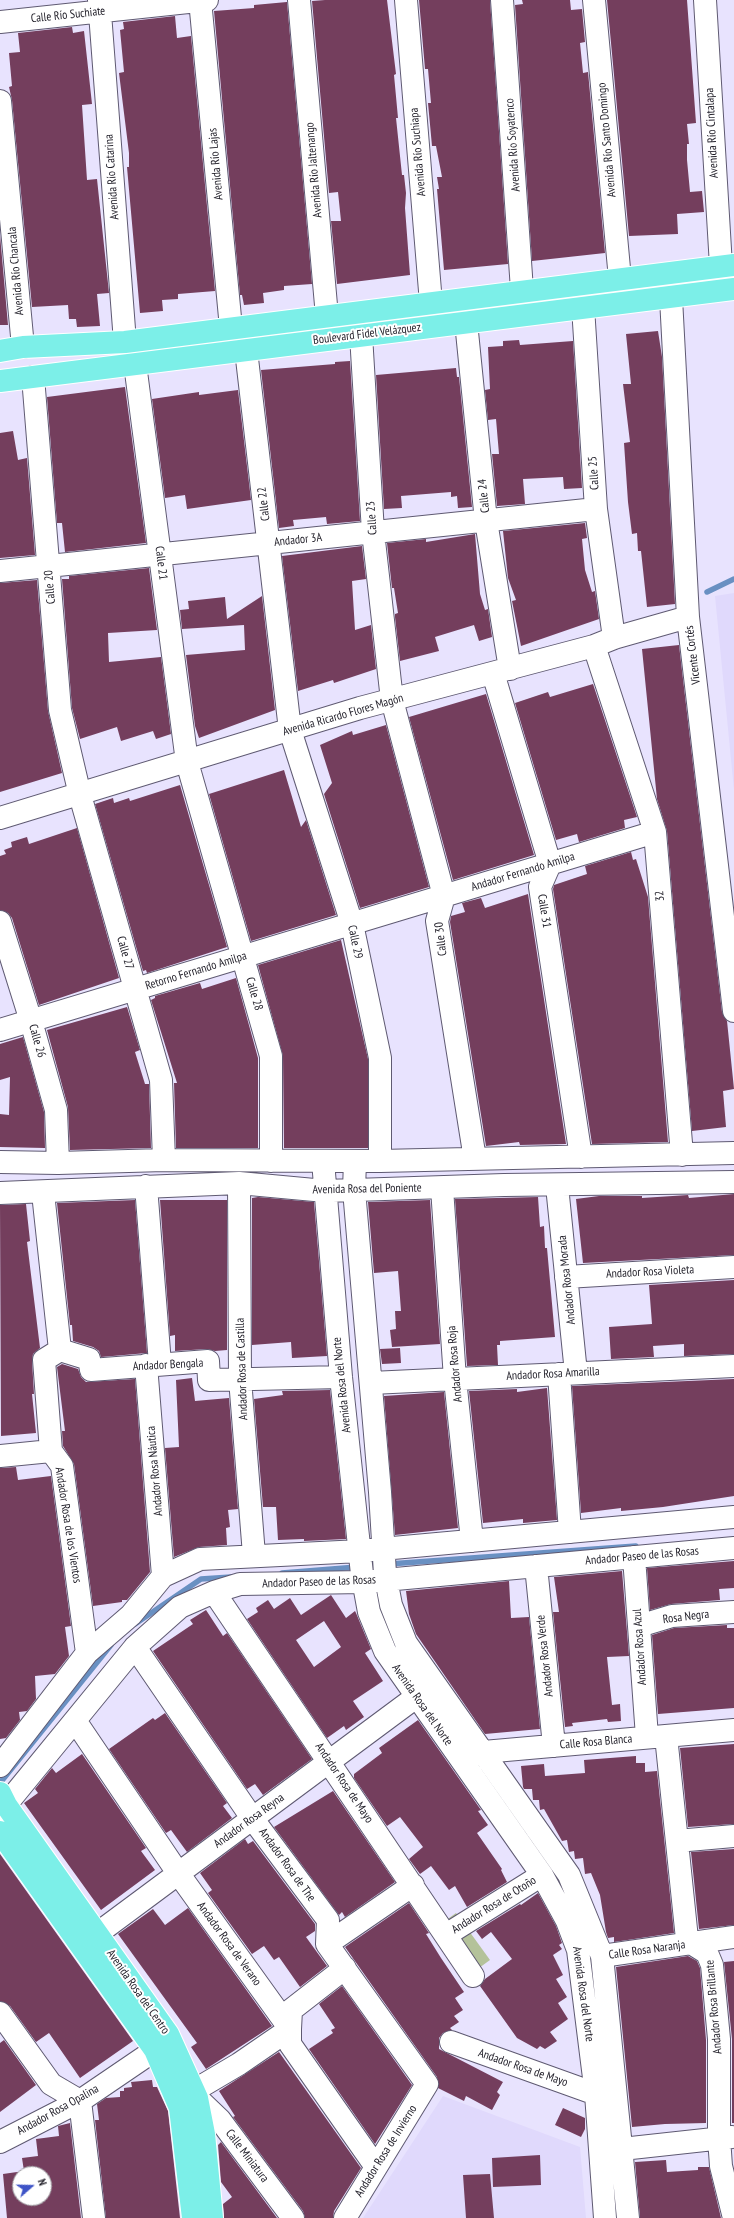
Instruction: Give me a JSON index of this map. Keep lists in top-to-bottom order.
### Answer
{
  "streets": {
    "main road": ["Boulevard Fidel Velázquez", "Avenida Rosa del Centro"],
    "street": [
      "Calle Río Suchiate",
      "Avenida Río Cintalapa",
      "Avenida Río Santo Domingo",
      "Avenida Río Soyatenco",
      "Avenida Río Suchiapa",
      "Avenida Río Lajas",
      "Avenida Río Jaltenango",
      "Avenida Río Catarina",
      "Avenida Río Chancala",
      "Calle 25",
      "Calle 24",
      "Calle 22",
      "Calle 23",
      "Andador 3A",
      "Calle 21",
      "Calle 20",
      "Vicente Cortés",
      "Avenida Ricardo Flores Magón",
      "Andador Fernando Amilpa",
      "32",
      "Calle 31",
      "Calle 30",
      "Calle 29",
      "Calle 27",
      "Retorno Fernando Amilpa",
      "Calle 28",
      "Calle 26",
      "Avenida Rosa del Poniente",
      "Andador Rosa Violeta",
      "Andador Rosa Morada",
      "Andador Rosa Roja",
      "Andador Bengala",
      "Andador Rosa de Castilla",
      "Andador Rosa Amarilla",
      "Avenida Rosa del Norte",
      "Andador Rosa Náutica",
      "Andador Rosa de los Vientos",
      "Andador Paseo de las Rosas",
      "Rosa Negra",
      "Andador Rosa Azul",
      "Andador Rosa Verde",
      "Calle Rosa Blanca",
      "Andador Rosa de Mayo",
      "Andador Rosa Reyna",
      "Andador Rosa de The",
      "Andador Rosa de Otoño",
      "Andador Rosa de Verano",
      "Calle Rosa Naranja",
      "Andador Rosa Brillante",
      "Andador Rosa Opalina",
      "Andador Rosa de Invierno",
      "Calle Miniatura"
    ]
  },
  "crossings": [
    ["Calle Río Suchiate", "Avenida Río Lajas"],
    ["Calle Río Suchiate", "Avenida Río Catarina"],
    ["Avenida Río Cintalapa", "Boulevard Fidel Velázquez"],
    ["Avenida Río Santo Domingo", "Boulevard Fidel Velázquez"],
    ["Avenida Río Soyatenco", "Boulevard Fidel Velázquez"],
    ["Avenida Río Suchiapa", "Boulevard Fidel Velázquez"],
    ["Avenida Río Lajas", "Boulevard Fidel Velázquez"],
    ["Avenida Río Jaltenango", "Boulevard Fidel Velázquez"],
    ["Avenida Río Catarina", "Boulevard Fidel Velázquez"],
    ["Avenida Río Chancala", "Boulevard Fidel Velázquez"],
    ["Boulevard Fidel Velázquez", "Calle 25"],
    ["Boulevard Fidel Velázquez", "Calle 24"],
    ["Boulevard Fidel Velázquez", "Calle 22"],
    ["Boulevard Fidel Velázquez", "Calle 23"],
    ["Boulevard Fidel Velázquez", "Calle 21"],
    ["Boulevard Fidel Velázquez", "Calle 20"],
    ["Boulevard Fidel Velázquez", "Vicente Cortés"],
    ["Calle 25", "Andador 3A"],
    ["Calle 25", "Avenida Ricardo Flores Magón"],
    ["Calle 24", "Andador 3A"],
    ["Calle 24", "Avenida Ricardo Flores Magón"],
    ["Calle 22", "Andador 3A"],
    ["Calle 22", "Avenida Ricardo Flores Magón"],
    ["Calle 22", "Calle 29"],
    ["Calle 23", "Andador 3A"],
    ["Calle 23", "Avenida Ricardo Flores Magón"],
    ["Andador 3A", "Calle 21"],
    ["Andador 3A", "Calle 20"],
    ["Calle 21", "Avenida Ricardo Flores Magón"],
    ["Calle 21", "Calle 28"],
    ["Calle 20", "Avenida Ricardo Flores Magón"],
    ["Calle 20", "Calle 27"],
    ["Vicente Cortés", "Avenida Ricardo Flores Magón"],
    ["Avenida Ricardo Flores Magón", "32"],
    ["Avenida Ricardo Flores Magón", "Calle 29"],
    ["Avenida Ricardo Flores Magón", "Calle 27"],
    ["Avenida Ricardo Flores Magón", "Calle 28"],
    ["Andador Fernando Amilpa", "32"],
    ["Andador Fernando Amilpa", "Calle 31"],
    ["Andador Fernando Amilpa", "Calle 30"],
    ["Andador Fernando Amilpa", "Retorno Fernando Amilpa"],
    ["Calle 29", "Retorno Fernando Amilpa"],
    ["Calle 27", "Retorno Fernando Amilpa"],
    ["Retorno Fernando Amilpa", "Calle 28"],
    ["Retorno Fernando Amilpa", "Calle 26"],
    ["Avenida Rosa del Poniente", "Andador Rosa Morada"],
    ["Avenida Rosa del Poniente", "Andador Rosa Roja"],
    ["Avenida Rosa del Poniente", "Andador Rosa de Castilla"],
    ["Avenida Rosa del Poniente", "Avenida Rosa del Norte"],
    ["Avenida Rosa del Poniente", "Andador Rosa Náutica"],
    ["Andador Rosa Violeta", "Andador Rosa Morada"],
    ["Andador Rosa Morada", "Andador Rosa Amarilla"],
    ["Andador Rosa Morada", "Andador Paseo de las Rosas"],
    ["Andador Rosa Roja", "Andador Rosa Amarilla"],
    ["Andador Rosa Roja", "Andador Paseo de las Rosas"],
    ["Andador Bengala", "Andador Rosa de Castilla"],
    ["Andador Bengala", "Avenida Rosa del Norte"],
    ["Andador Bengala", "Andador Rosa Náutica"],
    ["Andador Bengala", "Andador Rosa de los Vientos"],
    ["Andador Rosa de Castilla", "Andador Paseo de las Rosas"],
    ["Andador Rosa Amarilla", "Avenida Rosa del Norte"],
    ["Avenida Rosa del Norte", "Andador Paseo de las Rosas"],
    ["Avenida Rosa del Norte", "Calle Rosa Blanca"],
    ["Avenida Rosa del Norte", "Andador Rosa de Mayo"],
    ["Avenida Rosa del Norte", "Andador Rosa Reyna"],
    ["Avenida Rosa del Norte", "Andador Rosa de Otoño"],
    ["Avenida Rosa del Norte", "Calle Rosa Naranja"],
    ["Andador Rosa Náutica", "Andador Paseo de las Rosas"],
    ["Andador Rosa de los Vientos", "Andador Paseo de las Rosas"],
    ["Andador Paseo de las Rosas", "Andador Rosa Azul"],
    ["Andador Paseo de las Rosas", "Andador Rosa Verde"],
    ["Andador Paseo de las Rosas", "Andador Rosa de Mayo"],
    ["Andador Paseo de las Rosas", "Andador Rosa de The"],
    ["Andador Paseo de las Rosas", "Andador Rosa de Verano"],
    ["Andador Paseo de las Rosas", "Avenida Rosa del Centro"],
    ["Rosa Negra", "Andador Rosa Azul"],
    ["Andador Rosa Azul", "Calle Rosa Blanca"],
    ["Andador Rosa Verde", "Calle Rosa Blanca"],
    ["Andador Rosa de Mayo", "Andador Rosa Reyna"],
    ["Andador Rosa de Mayo", "Andador Rosa de Otoño"],
    ["Andador Rosa Reyna", "Andador Rosa de The"],
    ["Andador Rosa Reyna", "Andador Rosa de Verano"],
    ["Andador Rosa Reyna", "Avenida Rosa del Centro"],
    ["Andador Rosa de Verano", "Andador Rosa de Invierno"],
    ["Calle Rosa Naranja", "Andador Rosa Brillante"],
    ["Avenida Rosa del Centro", "Andador Rosa Opalina"],
    ["Avenida Rosa del Centro", "Calle Miniatura"]
  ],
  "north": "right"
}
